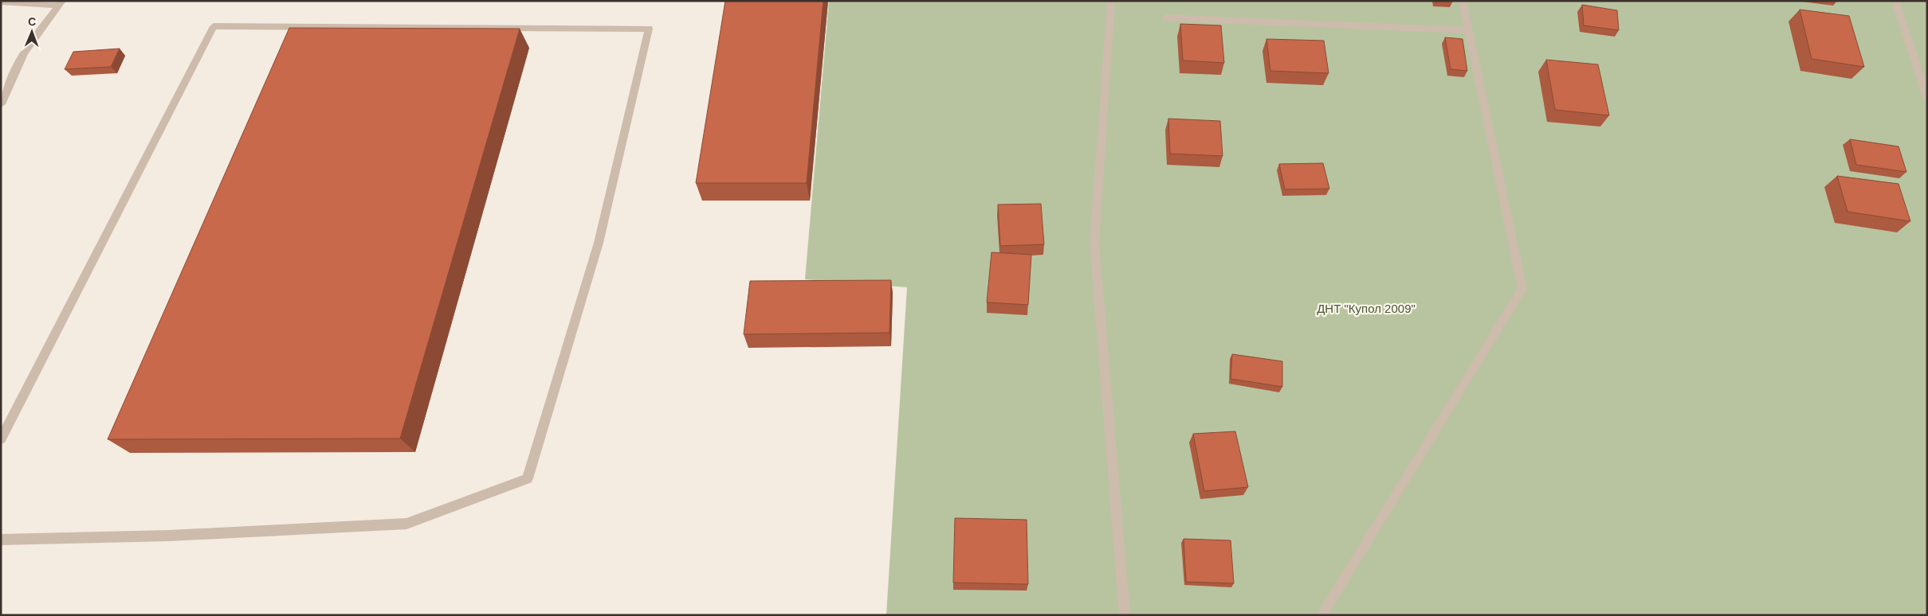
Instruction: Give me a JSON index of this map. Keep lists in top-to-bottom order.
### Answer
{
  "parks": ["ДНТ \"Купол 2009\""],
  "north": "top"
}
